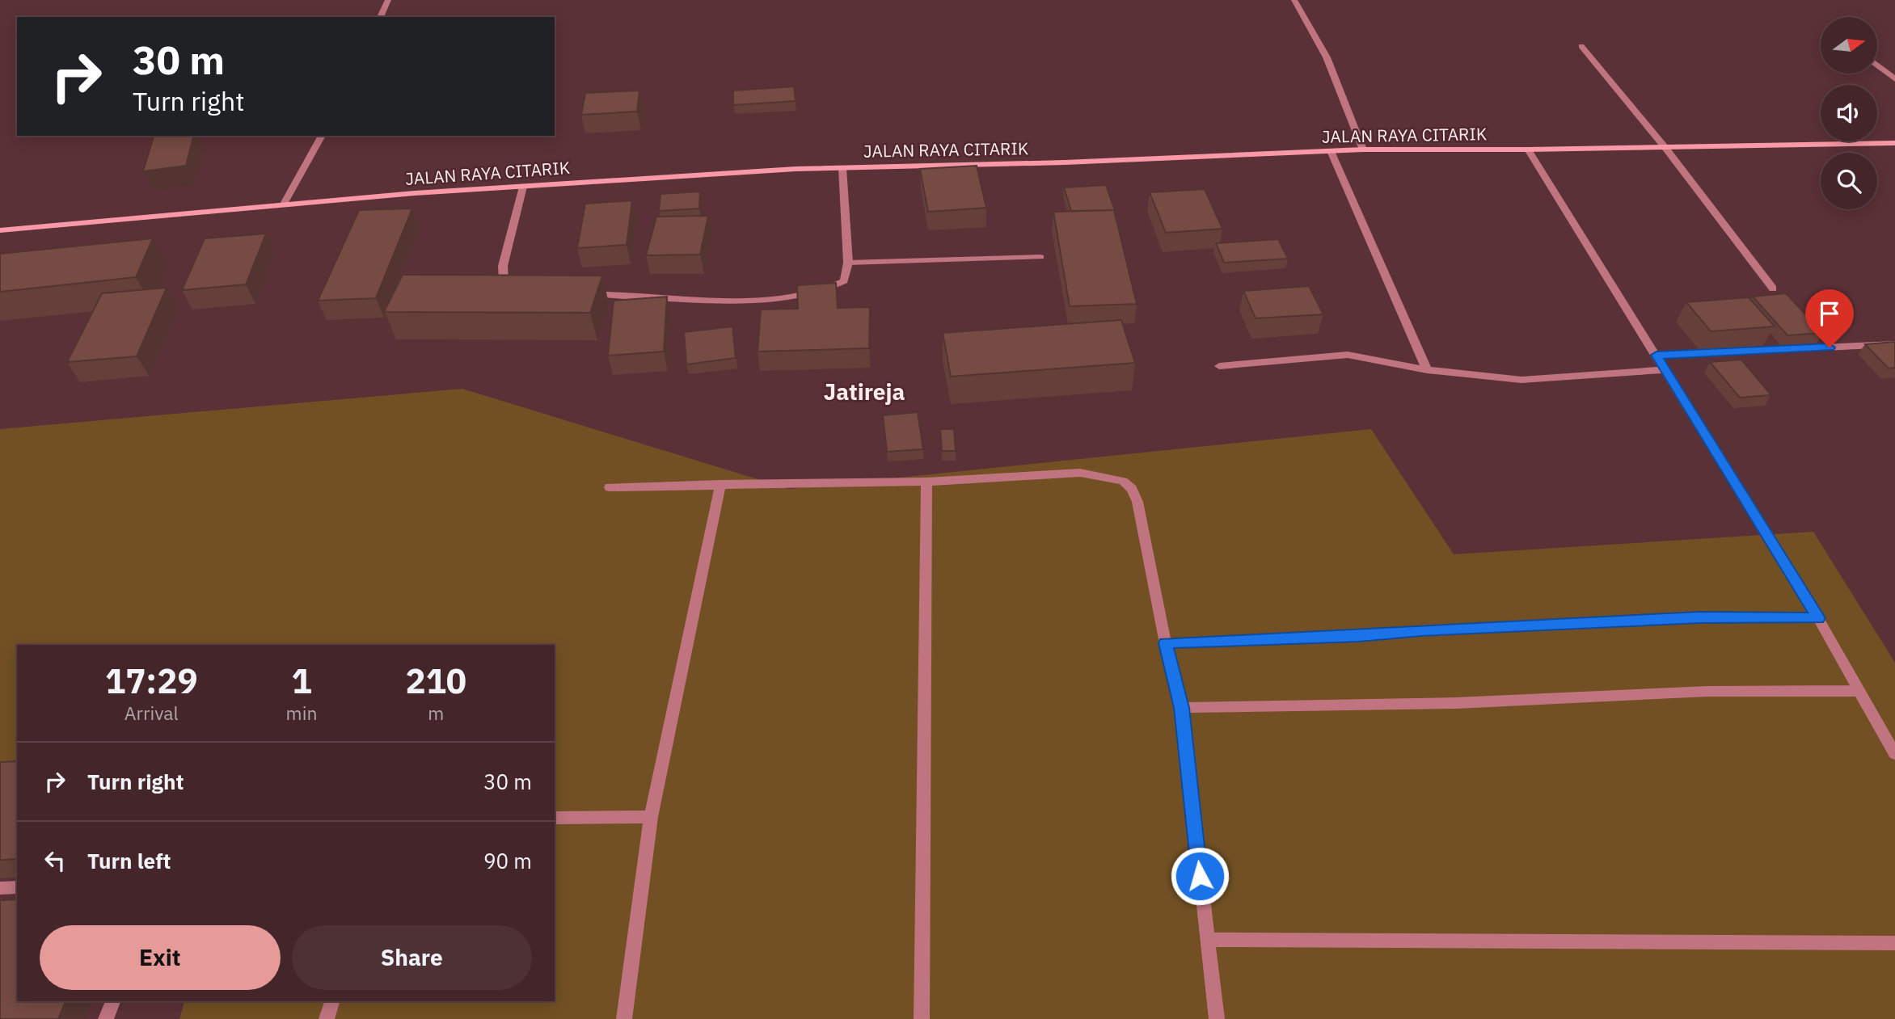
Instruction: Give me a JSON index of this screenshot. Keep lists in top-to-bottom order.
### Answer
{
  "streets": {
    "street": ["JALAN RAYA CITARIK"]
  },
  "districts": ["Jatireja"],
  "north": "right",
  "page": {
    "turn": ["30 m", "Turn right"],
    "eta": [
      "17:29",
      "Arrival",
      "1",
      "min",
      "210",
      "m"
    ],
    "list": [
      {
        "name": "Turn right",
        "value": "30 m"
      },
      {
        "name": "Turn left",
        "value": "90 m"
      }
    ],
    "buttons": ["Exit", "Share"]
  }
}
